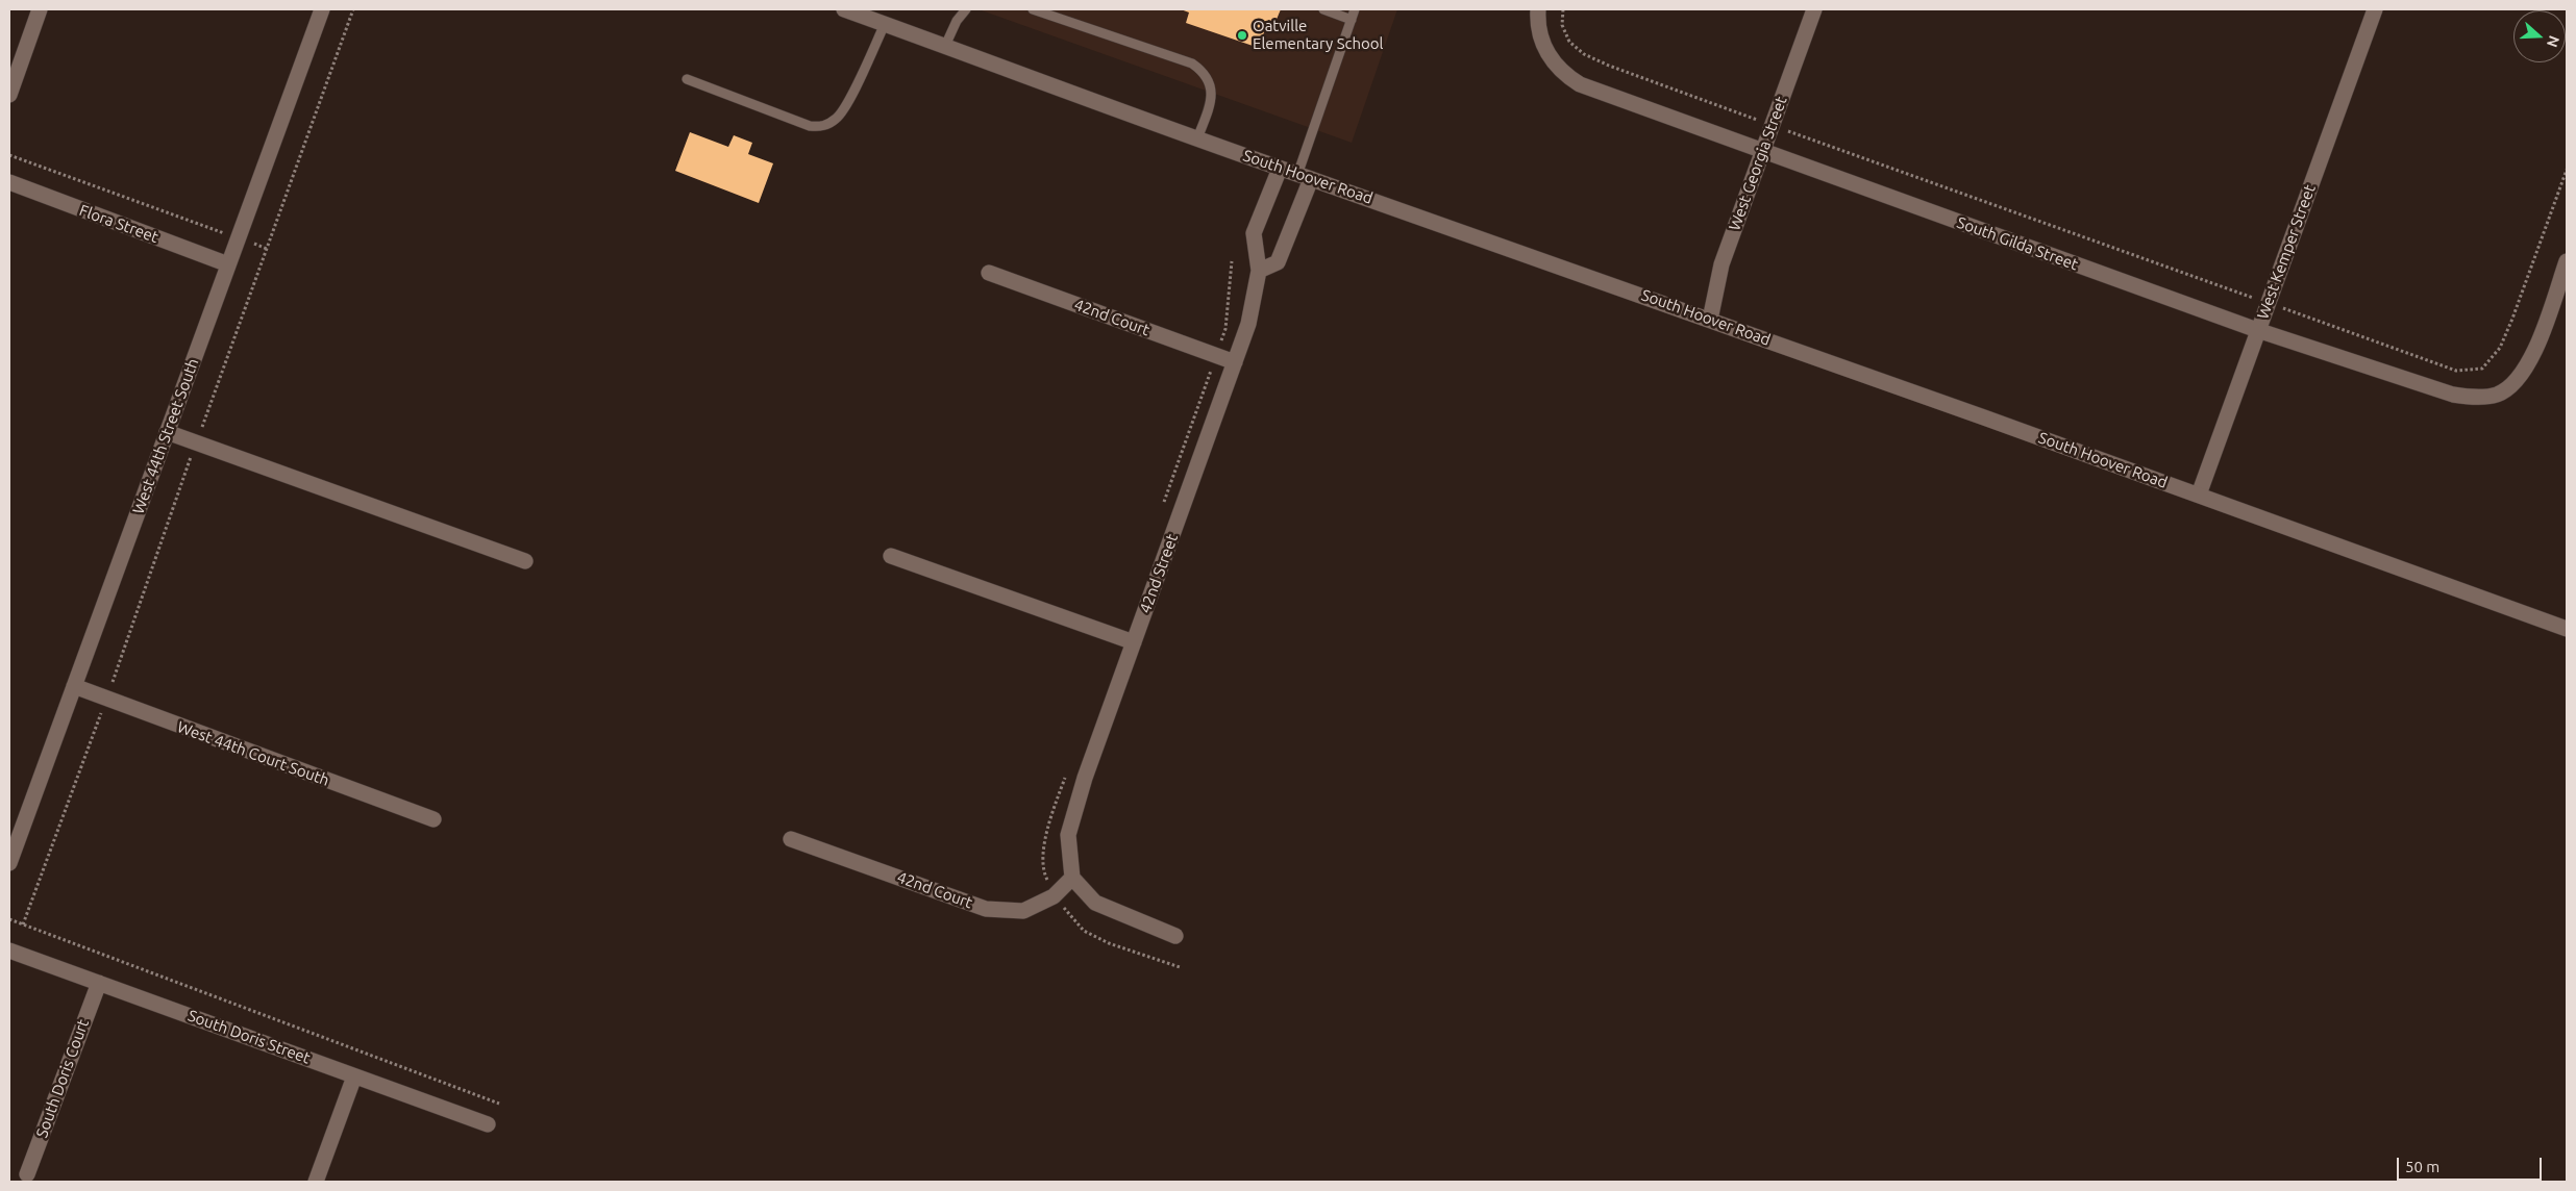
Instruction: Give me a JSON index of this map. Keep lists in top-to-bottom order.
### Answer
{
  "streets": {
    "street": [
      "West Georgia Street",
      "South Hoover Road",
      "Flora Street",
      "South Gilda Street",
      "West Kemper Street",
      "42nd Court",
      "West 44th Street South",
      "42nd Street",
      "West 44th Court South",
      "South Doris Street",
      "South Doris Court"
    ]
  },
  "crossings": [
    ["West Georgia Street", "South Hoover Road"],
    ["West Georgia Street", "South Gilda Street"],
    ["South Hoover Road", "West Kemper Street"],
    ["South Hoover Road", "42nd Street"],
    ["Flora Street", "West 44th Street South"],
    ["South Gilda Street", "West Kemper Street"],
    ["42nd Court", "42nd Street"],
    ["West 44th Street South", "West 44th Court South"],
    ["South Doris Street", "South Doris Court"]
  ],
  "places": ["Oatville Elementary School"],
  "scale_bar": "50 m",
  "north": "right"
}
